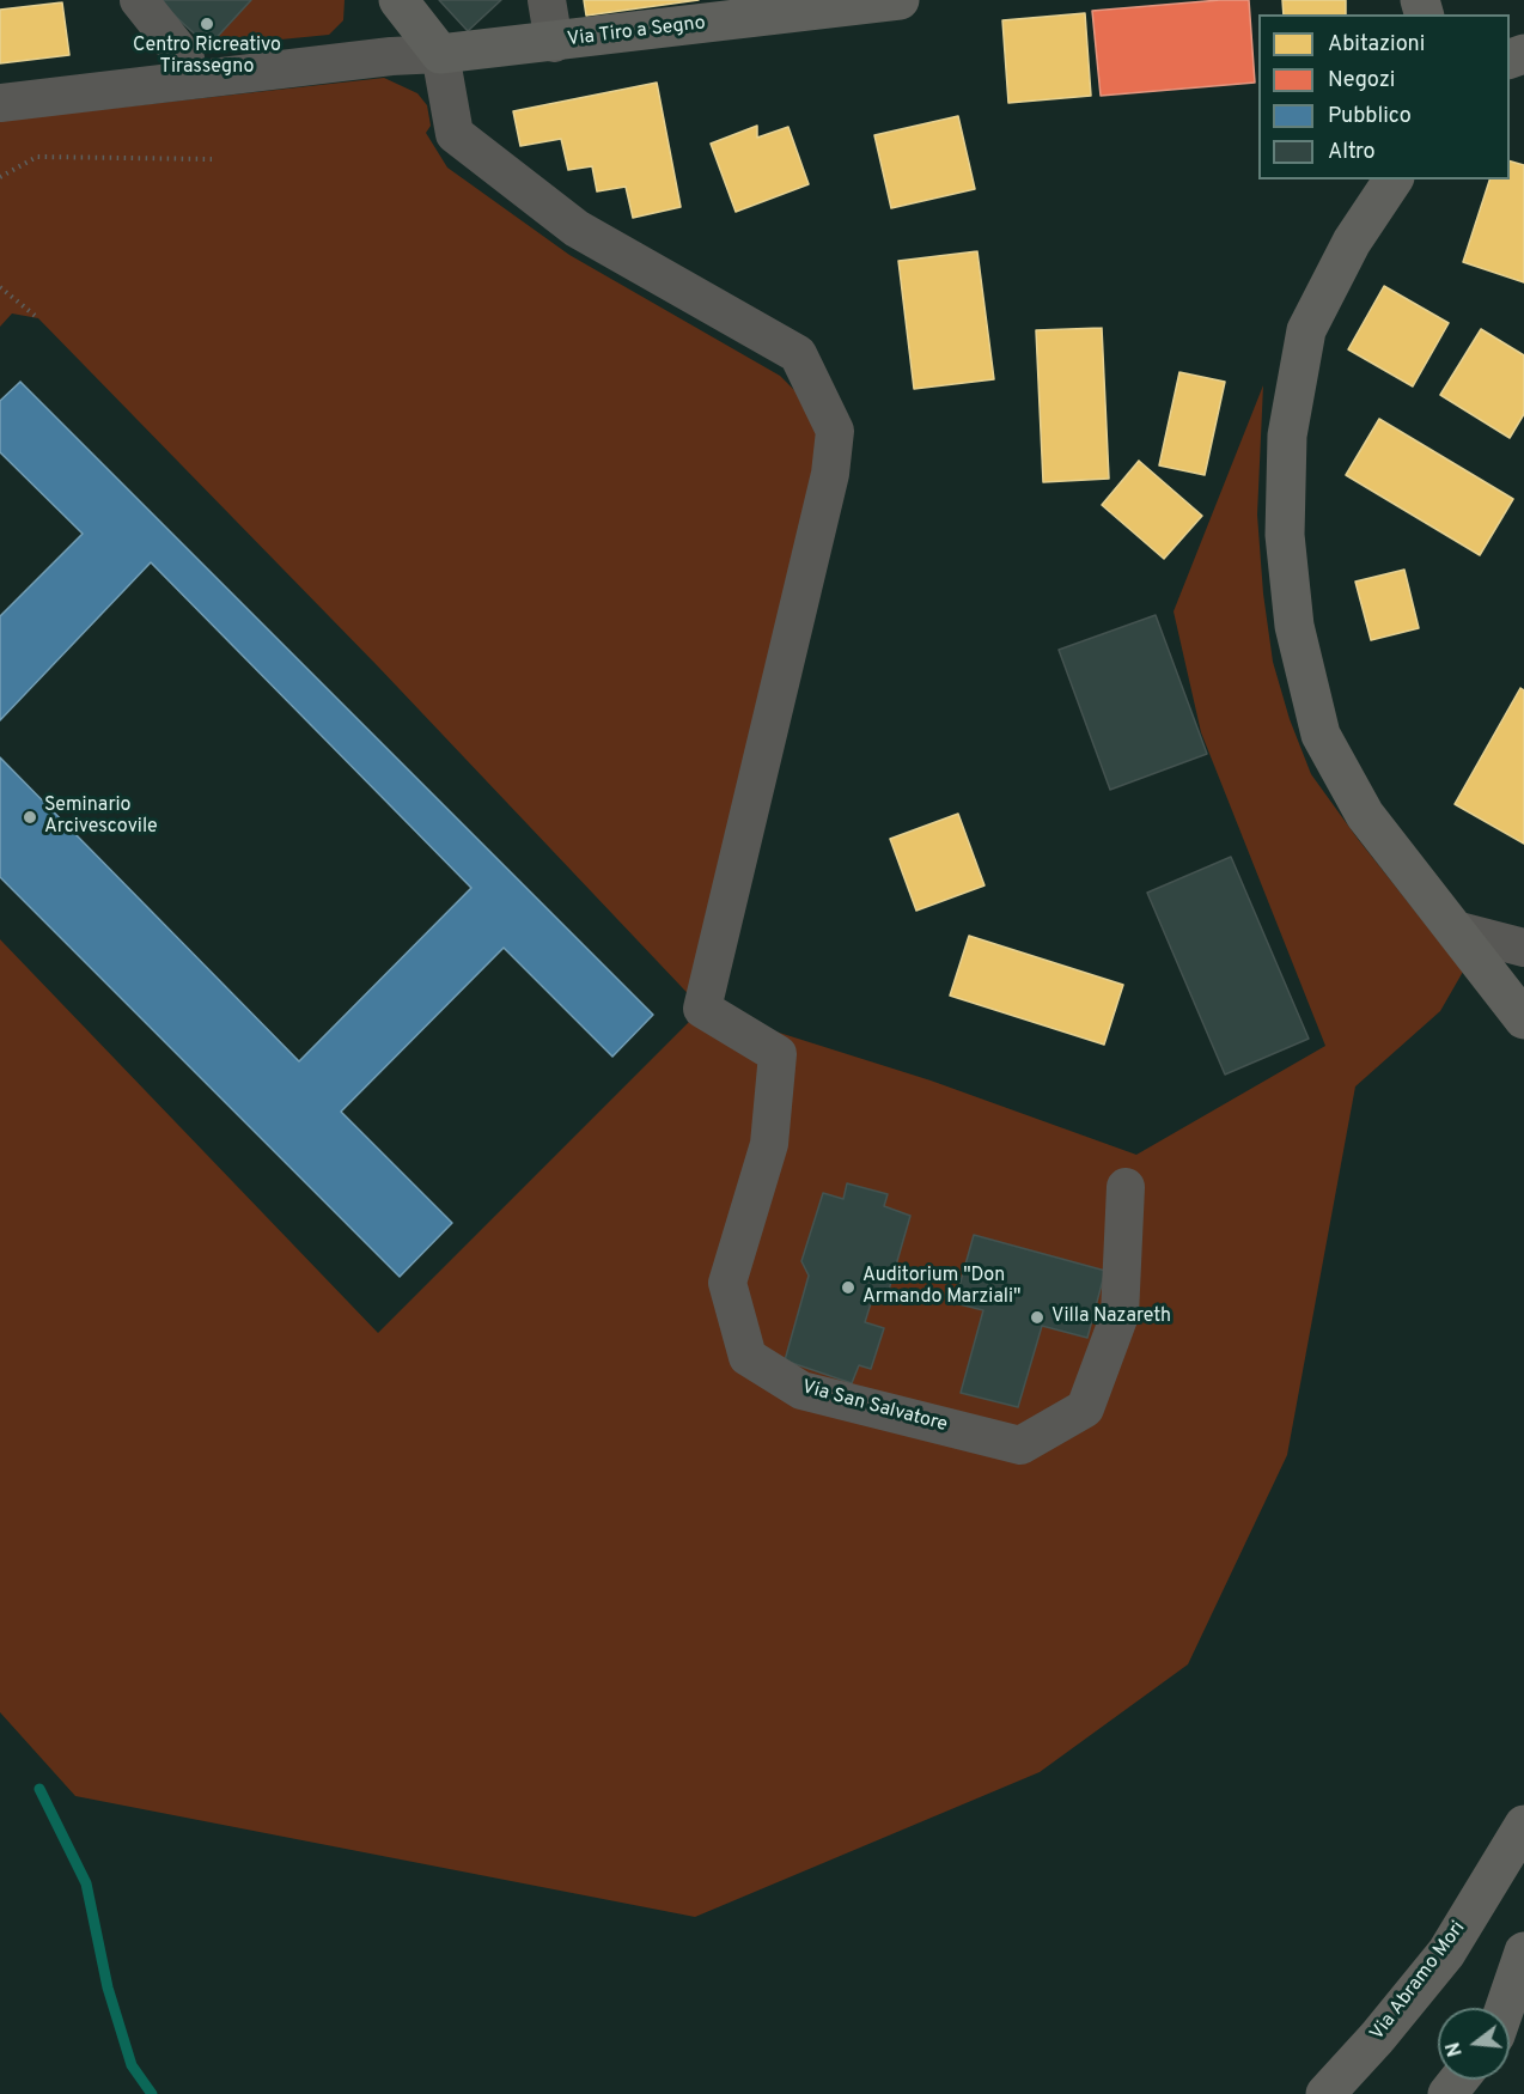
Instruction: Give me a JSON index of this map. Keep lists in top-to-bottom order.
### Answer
{
  "streets": {
    "main road": ["Via Tiro a Segno", "Via Abramo Mori"],
    "street": ["Via San Salvatore"]
  },
  "crossings": [
    ["Via Tiro a Segno", "Via San Salvatore"]
  ],
  "places": [
    "Centro Ricreativo Tirassegno",
    "Seminario Arcivescovile",
    "Auditorium \"Don Armando Marziali\"",
    "Villa Nazareth"
  ],
  "legend": [
    "Abitazioni",
    "Negozi",
    "Pubblico",
    "Altro"
  ],
  "north": "left"
}
